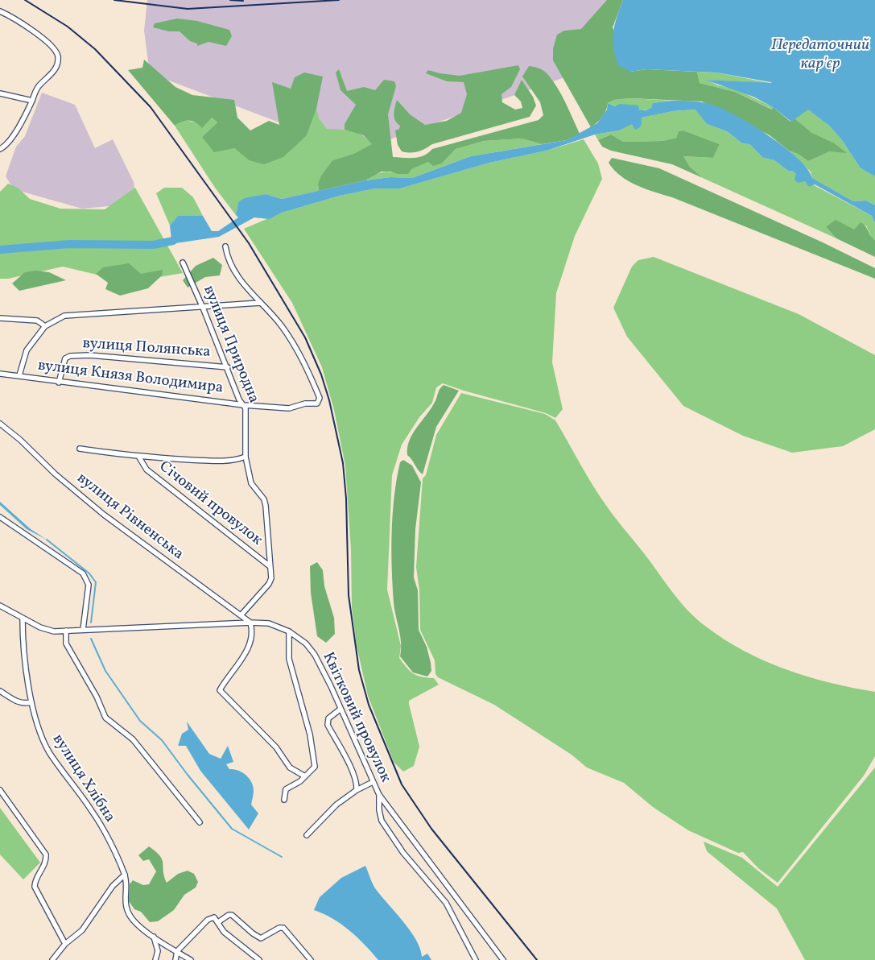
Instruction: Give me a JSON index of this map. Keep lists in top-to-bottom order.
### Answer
{
  "streets": {
    "street": [
      "вулиця Природна",
      "вулиця Полянська",
      "вулиця Князя Володимира",
      "Січовий провулок",
      "вулиця Рівненська",
      "Квітковий провулок",
      "вулиця Хлібна"
    ]
  },
  "crossings": [
    ["вулиця Природна", "вулиця Полянська"],
    ["вулиця Природна", "вулиця Князя Володимира"],
    ["вулиця Природна", "Січовий провулок"],
    ["вулиця Природна", "вулиця Рівненська"],
    ["вулиця Полянська", "вулиця Князя Володимира"],
    ["вулиця Рівненська", "Квітковий провулок"],
    ["Квітковий провулок", "вулиця Хлібна"]
  ],
  "water": ["Передаточний кар'єр"]
}
